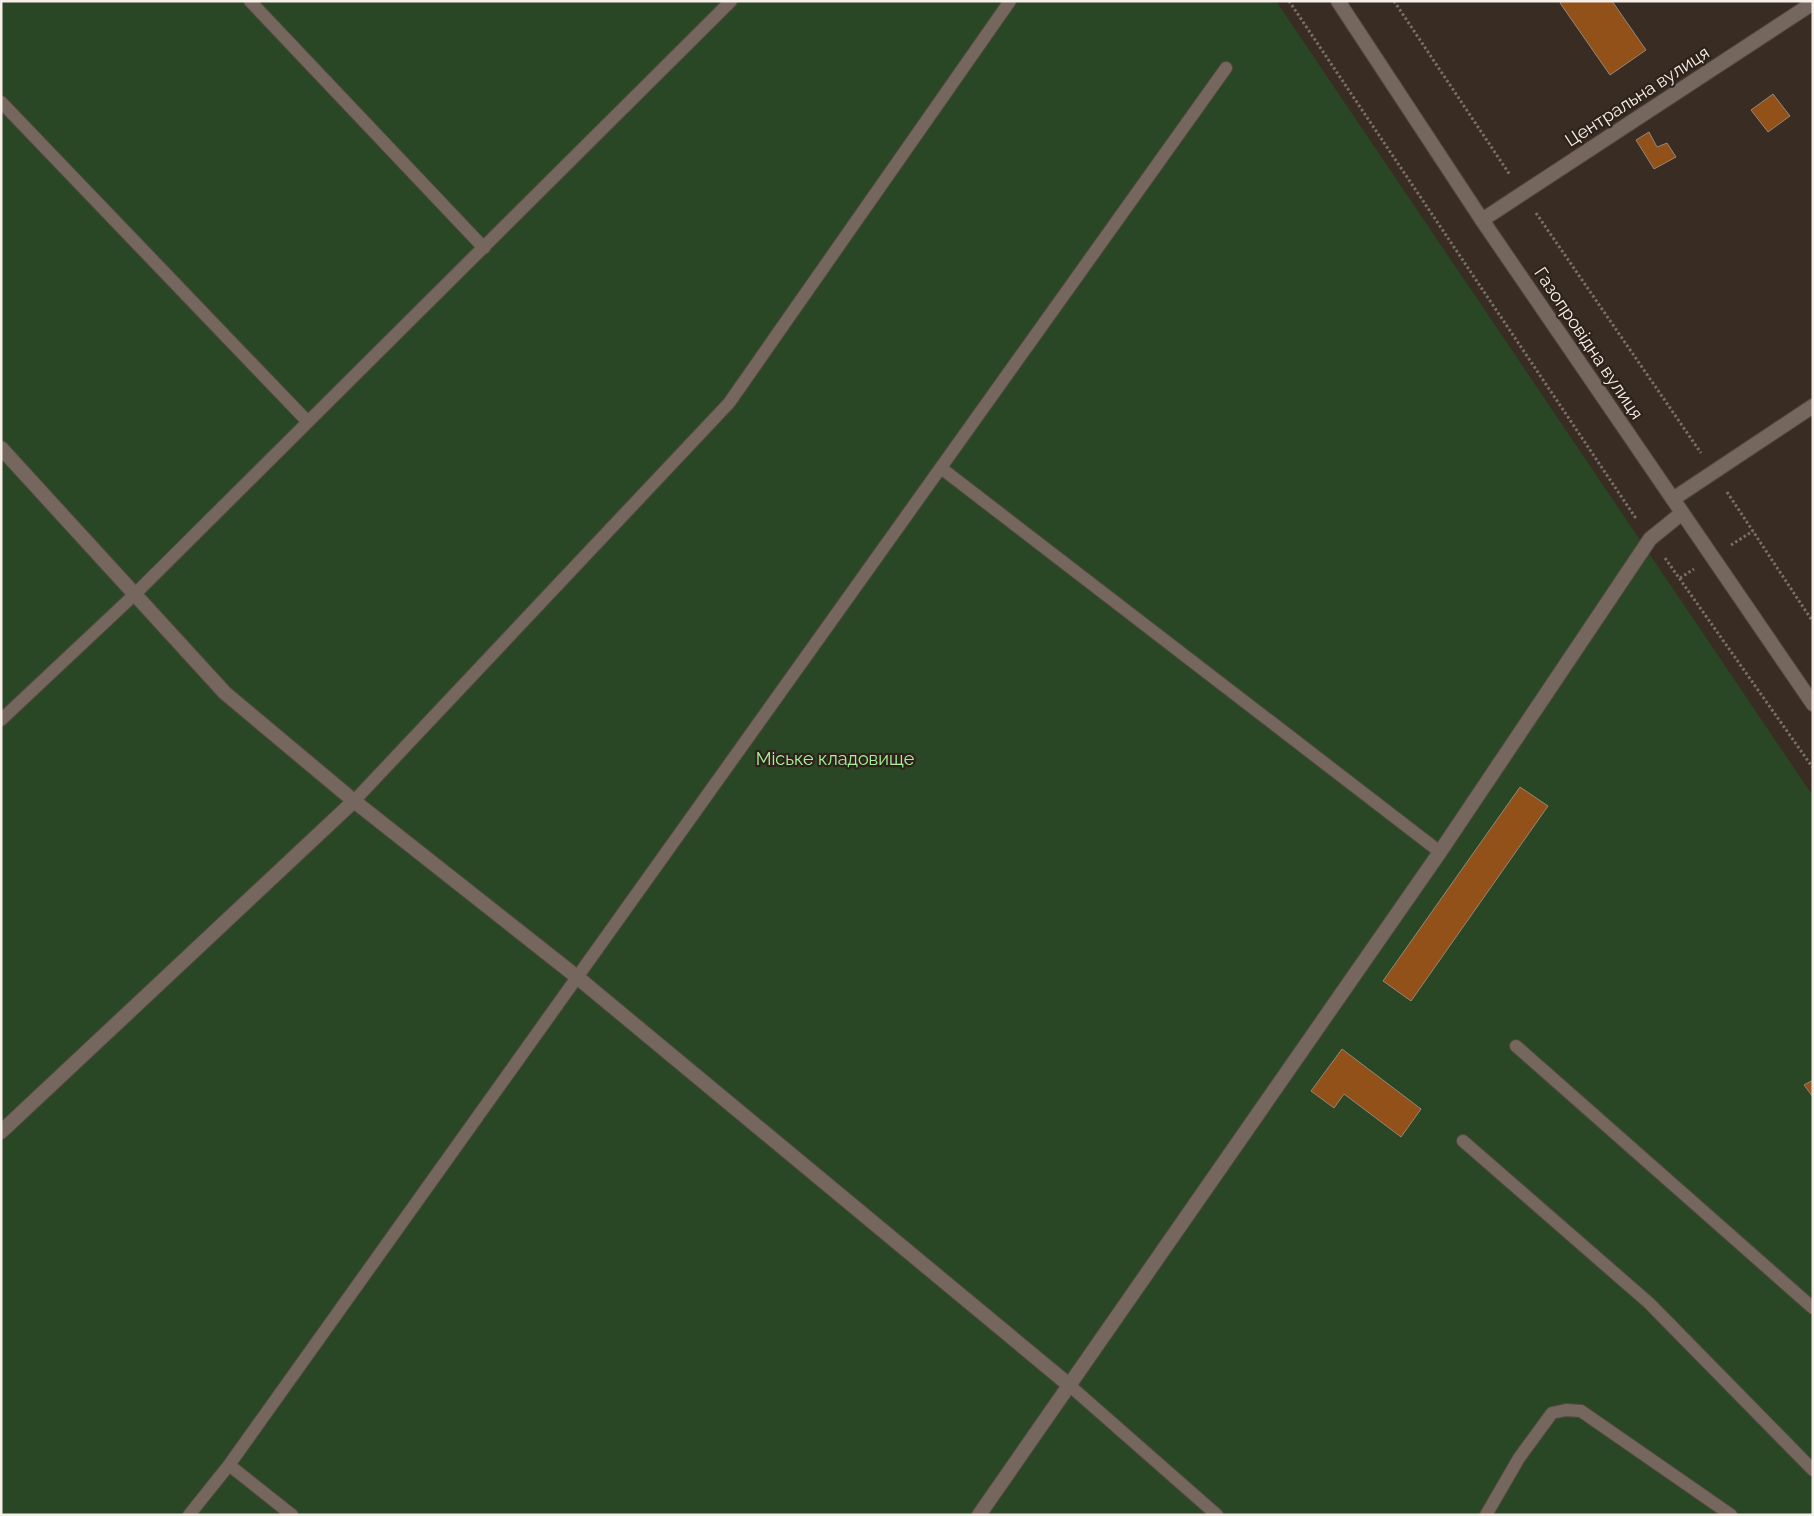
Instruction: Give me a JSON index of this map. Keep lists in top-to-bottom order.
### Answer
{
  "streets": {
    "street": ["Центральна вулиця", "Газопровідна вулиця"]
  },
  "crossings": [
    ["Центральна вулиця", "Газопровідна вулиця"]
  ],
  "parks": ["Міське кладовище"]
}
